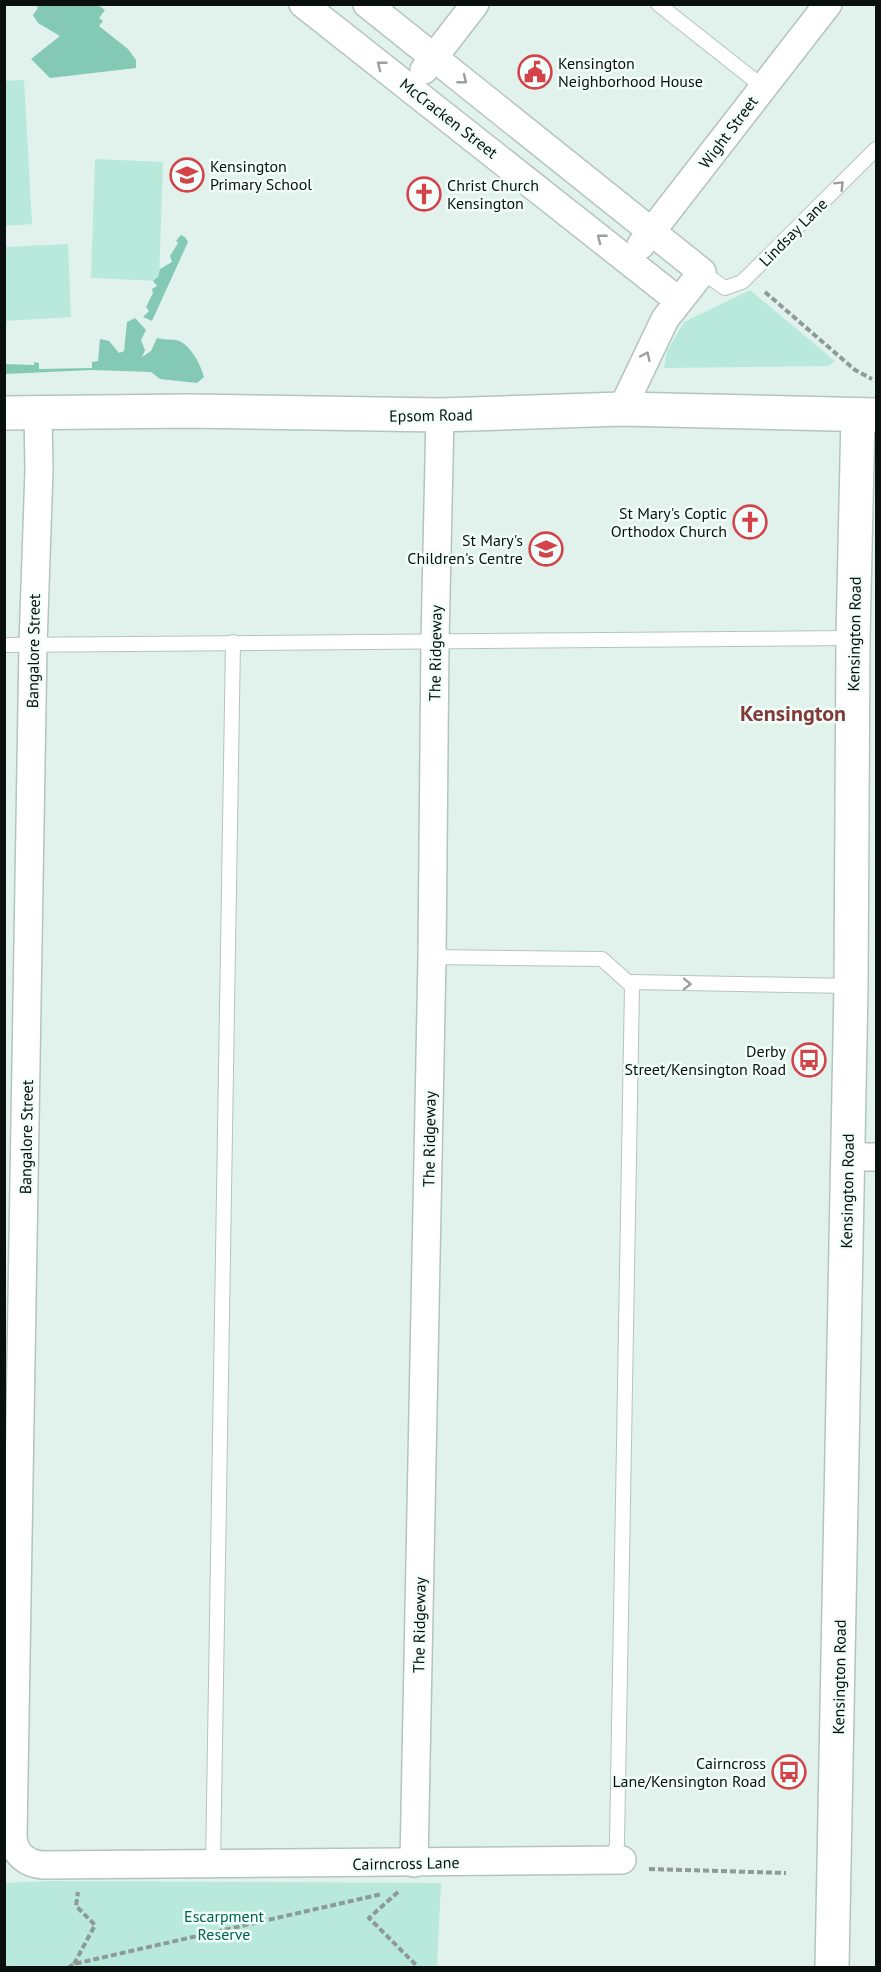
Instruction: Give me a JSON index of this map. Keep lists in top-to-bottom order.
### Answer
{
  "streets": {
    "street": [
      "McCracken Street",
      "Wight Street",
      "Epsom Road",
      "Kensington Road",
      "Bangalore Street",
      "The Ridgeway",
      "Cairncross Lane"
    ],
    "lane": ["Lindsay Lane"]
  },
  "crossings": [
    ["McCracken Street", "Wight Street"],
    ["Epsom Road", "Kensington Road"],
    ["Epsom Road", "Bangalore Street"],
    ["Epsom Road", "The Ridgeway"],
    ["Bangalore Street", "Cairncross Lane"],
    ["The Ridgeway", "Cairncross Lane"]
  ],
  "one_way": ["Lindsay Lane"],
  "districts": ["Kensington"],
  "parks": ["Escarpment Reserve"],
  "places": {
    "public building": ["Kensington Neighborhood House"],
    "school or university": ["Kensington Primary School", "St Mary's Children's Centre"],
    "church": ["Christ Church Kensington", "St Mary's Coptic Orthodox Church"],
    "bus stop": ["Derby Street/Kensington Road", "Cairncross Lane/Kensington Road"]
  }
}
